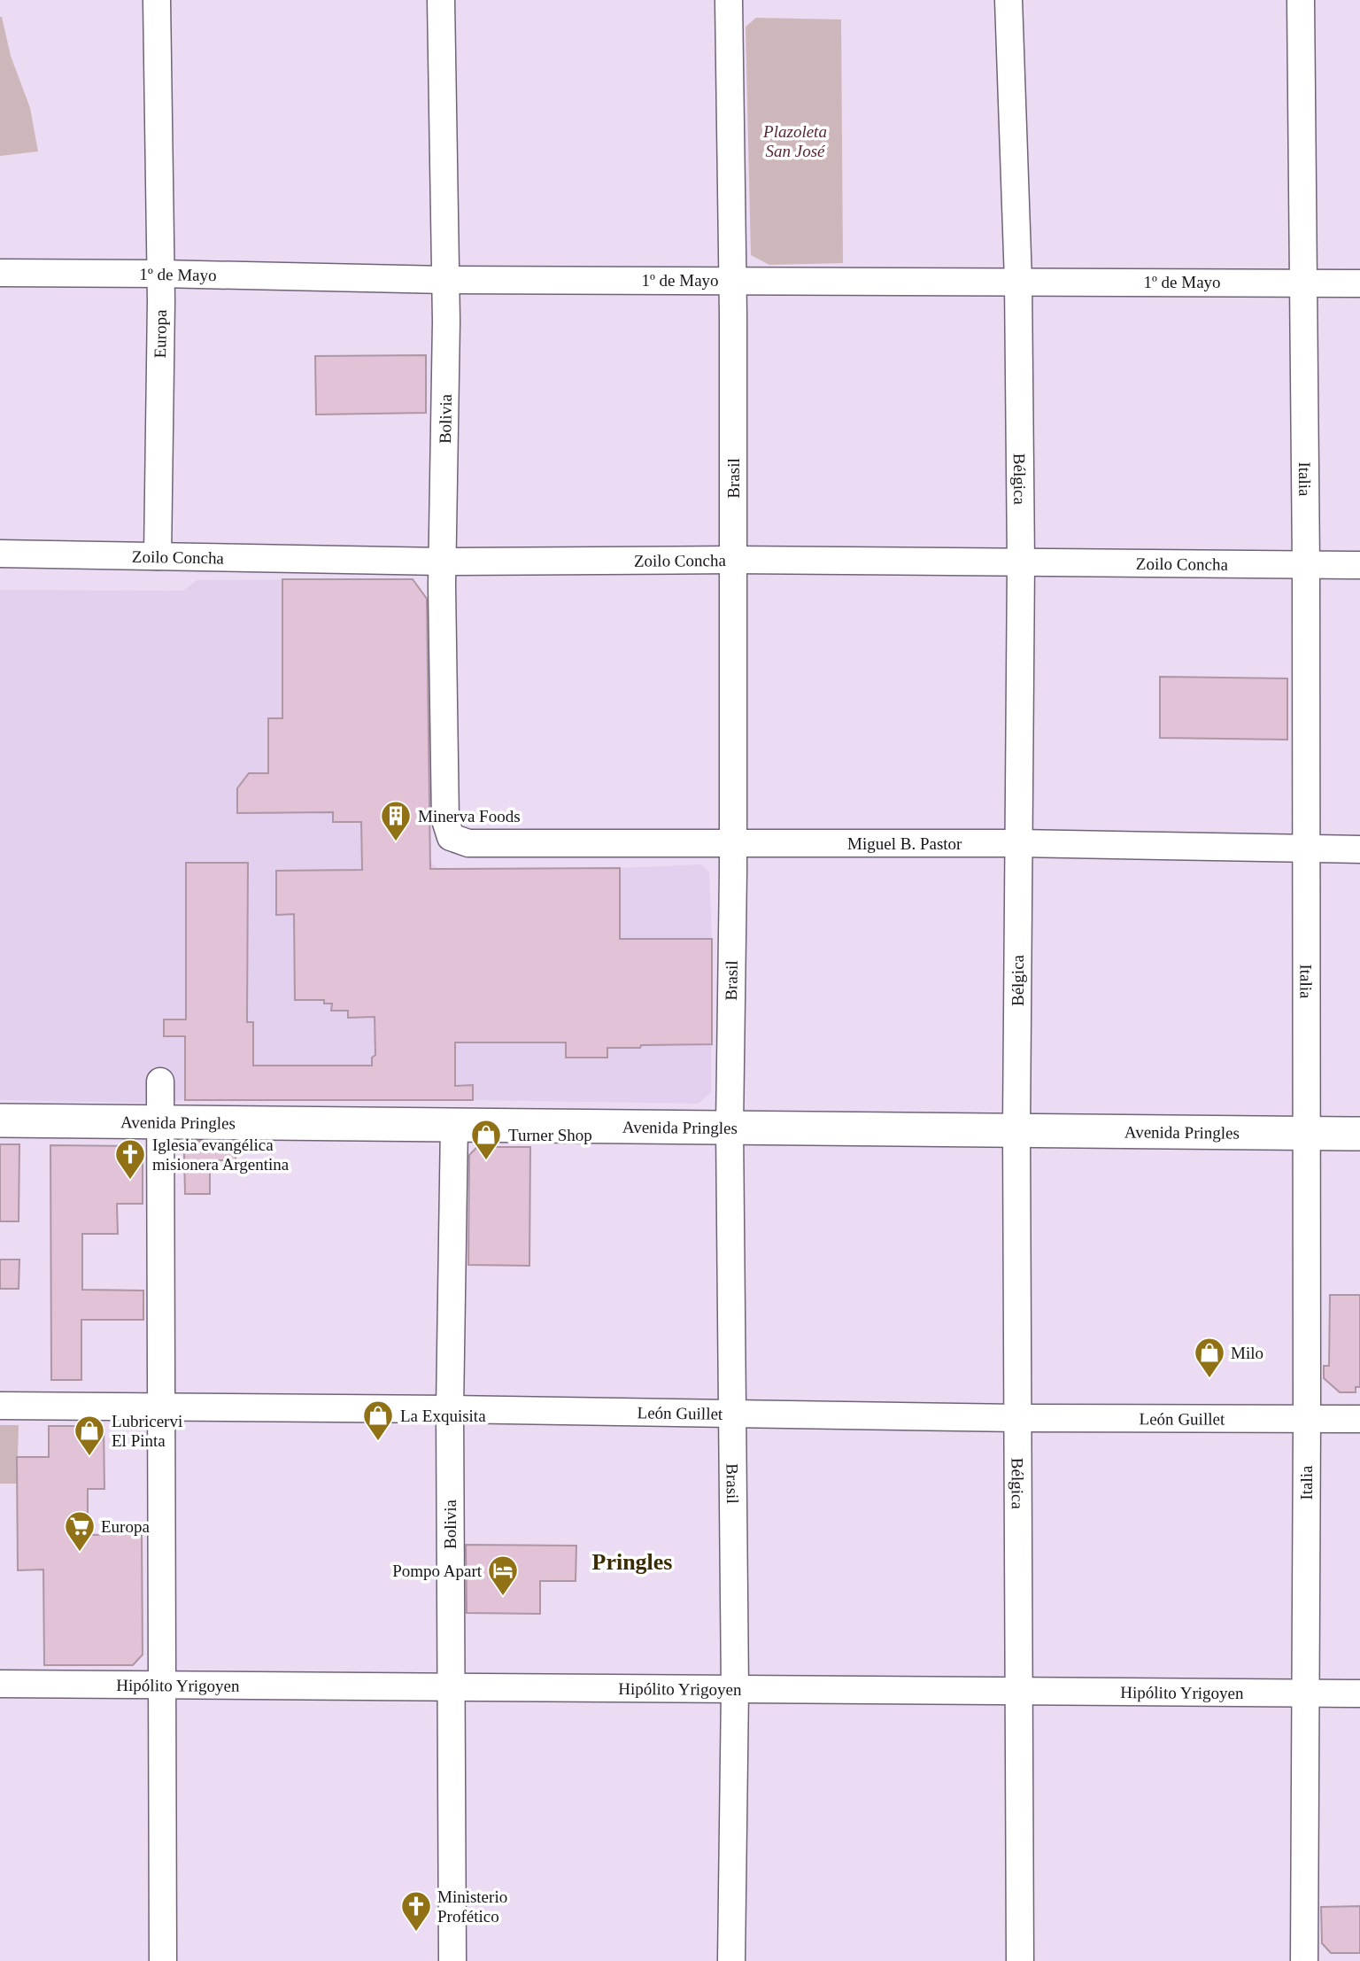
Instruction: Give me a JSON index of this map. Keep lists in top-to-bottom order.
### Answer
{
  "streets": {
    "main road": ["Avenida Pringles"],
    "street": [
      "1º de Mayo",
      "Europa",
      "Bolivia",
      "Brasil",
      "Bélgica",
      "Italia",
      "Zoilo Concha",
      "Miguel B. Pastor",
      "León Guillet",
      "Hipólito Yrigoyen"
    ]
  },
  "crossings": [
    ["1º de Mayo", "Europa"],
    ["1º de Mayo", "Bolivia"],
    ["1º de Mayo", "Brasil"],
    ["1º de Mayo", "Bélgica"],
    ["1º de Mayo", "Italia"],
    ["Europa", "Zoilo Concha"],
    ["Bolivia", "Zoilo Concha"],
    ["Bolivia", "Miguel B. Pastor"],
    ["Bolivia", "Avenida Pringles"],
    ["Bolivia", "León Guillet"],
    ["Bolivia", "Hipólito Yrigoyen"],
    ["Brasil", "Zoilo Concha"],
    ["Brasil", "Miguel B. Pastor"],
    ["Brasil", "Avenida Pringles"],
    ["Brasil", "León Guillet"],
    ["Brasil", "Hipólito Yrigoyen"],
    ["Bélgica", "Zoilo Concha"],
    ["Bélgica", "Miguel B. Pastor"],
    ["Bélgica", "Avenida Pringles"],
    ["Bélgica", "León Guillet"],
    ["Bélgica", "Hipólito Yrigoyen"],
    ["Italia", "Zoilo Concha"],
    ["Italia", "Miguel B. Pastor"],
    ["Italia", "Avenida Pringles"],
    ["Italia", "León Guillet"],
    ["Italia", "Hipólito Yrigoyen"]
  ],
  "districts": ["Pringles"],
  "parks": ["Plazoleta San José"],
  "places": {
    "building": ["Minerva Foods"],
    "shop": [
      "Turner Shop",
      "Milo",
      "La Exquisita",
      "Lubricervi El Pinta"
    ],
    "church": ["Iglesia evangélica misionera Argentina", "Ministerio Profético"],
    "supermarket": ["Europa"],
    "hotel": ["Pompo Apart"]
  }
}
